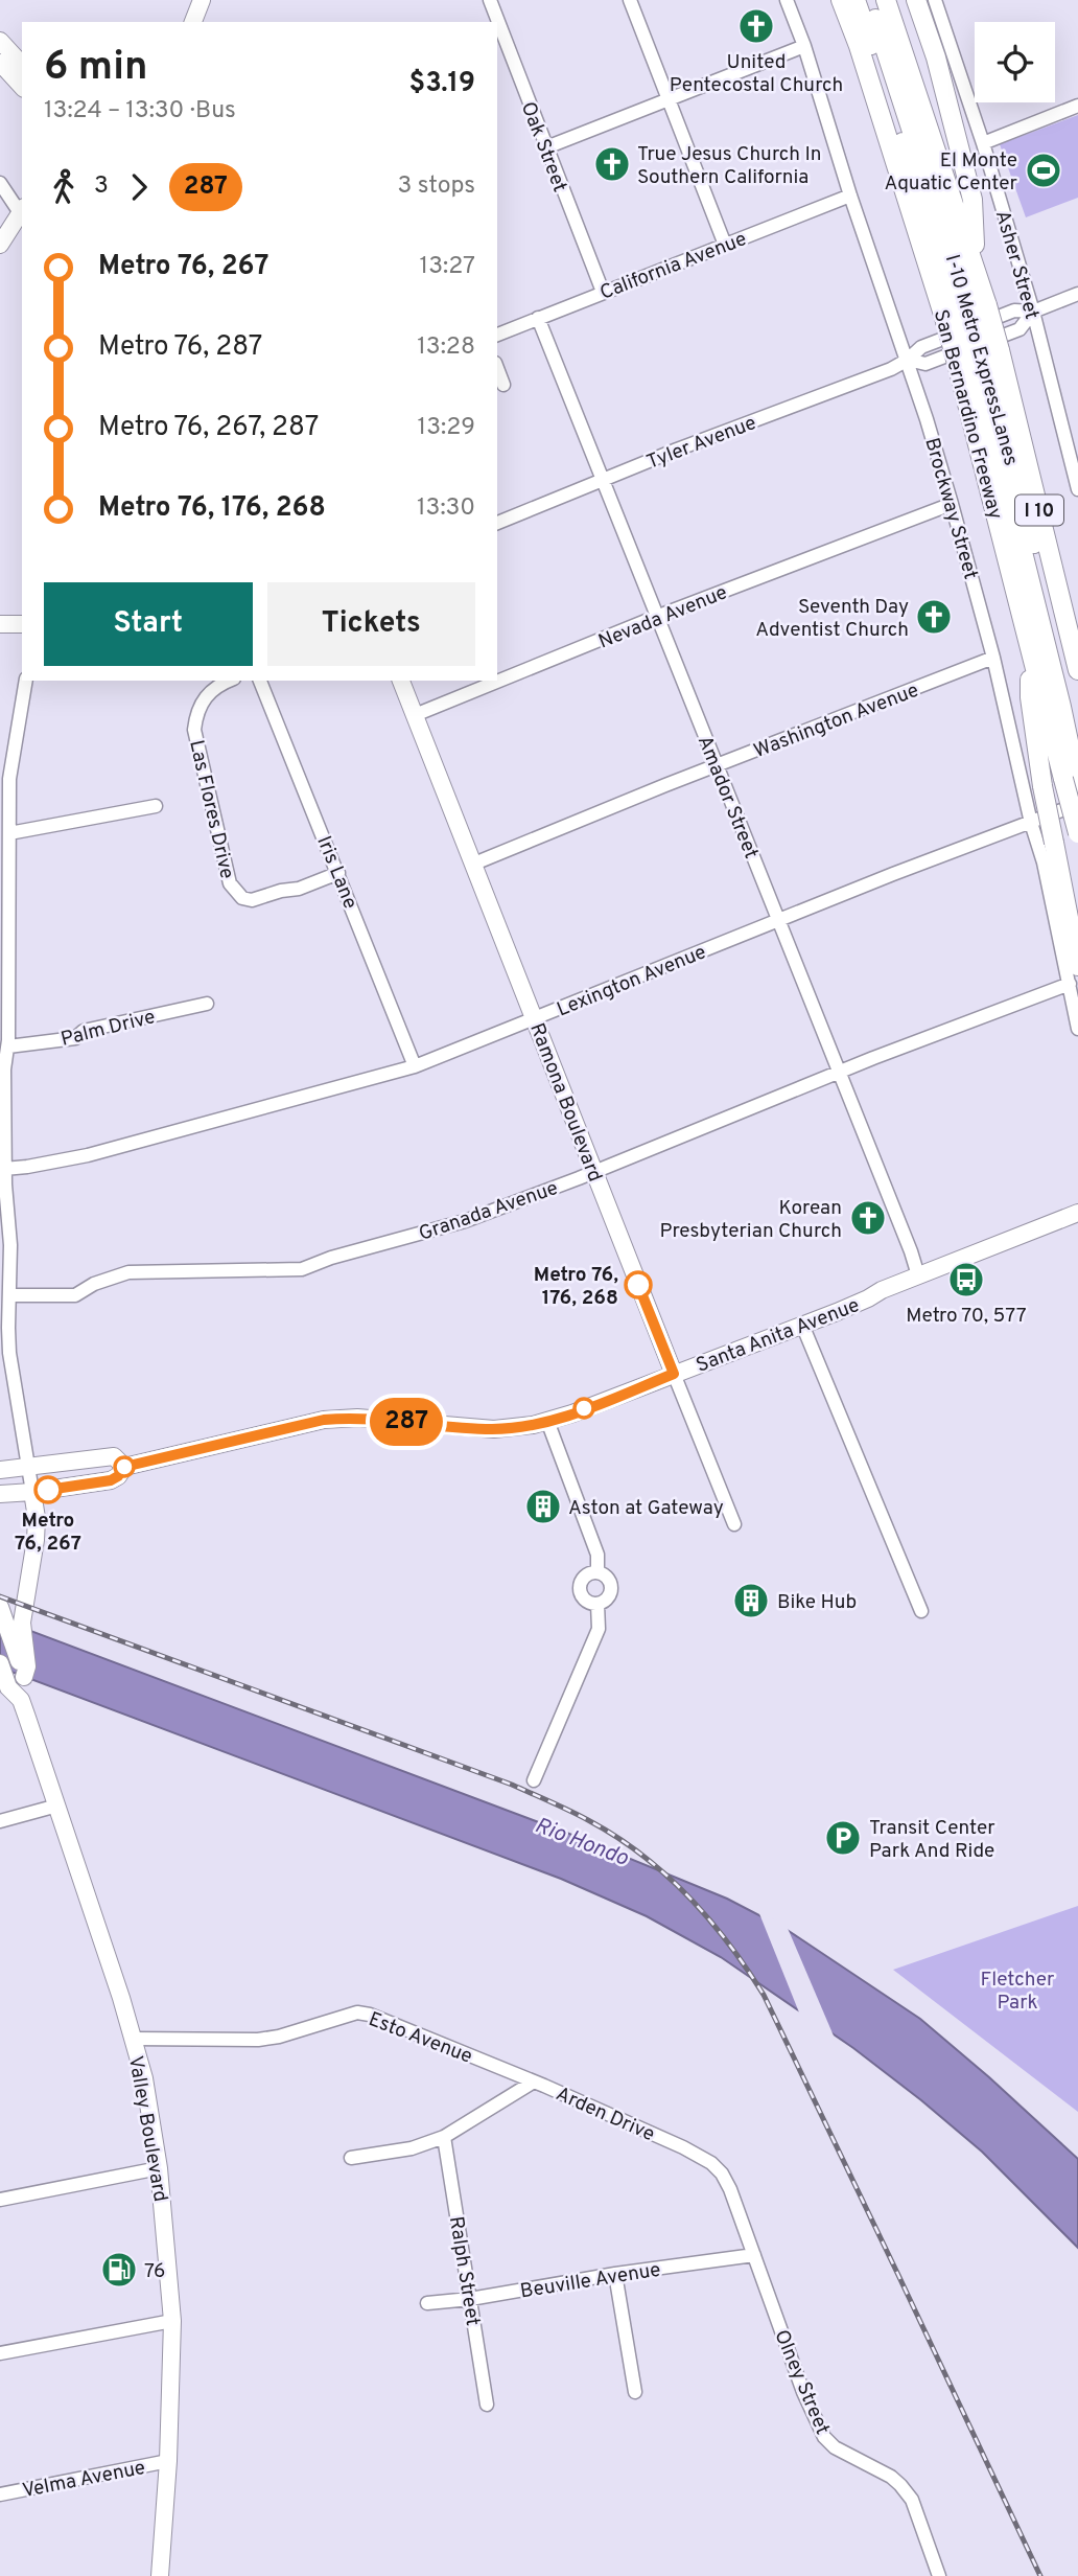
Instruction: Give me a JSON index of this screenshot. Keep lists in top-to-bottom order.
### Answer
{
  "streets": {
    "highway": ["I-10 Metro ExpressLanes", "San Bernardino Freeway", "I 10"],
    "main road": ["Ramona Boulevard", "Santa Anita Avenue", "Valley Boulevard"],
    "street": [
      "Oak Street",
      "California Avenue",
      "Asher Street",
      "Tyler Avenue",
      "Brockway Street",
      "Nevada Avenue",
      "Washington Avenue",
      "Amador Street",
      "Las Flores Drive",
      "Iris Lane",
      "Lexington Avenue",
      "Palm Drive",
      "Granada Avenue",
      "Esto Avenue",
      "Arden Drive",
      "Ralph Street",
      "Beuville Avenue",
      "Olney Street",
      "Velma Avenue"
    ]
  },
  "crossings": [
    ["Oak Street", "California Avenue"],
    ["California Avenue", "Brockway Street"],
    ["California Avenue", "Amador Street"],
    ["Asher Street", "Tyler Avenue"],
    ["I-10 Metro ExpressLanes", "San Bernardino Freeway"],
    ["Tyler Avenue", "Brockway Street"],
    ["Tyler Avenue", "Amador Street"],
    ["Brockway Street", "Nevada Avenue"],
    ["Brockway Street", "Washington Avenue"],
    ["Brockway Street", "Lexington Avenue"],
    ["Brockway Street", "Granada Avenue"],
    ["Nevada Avenue", "Amador Street"],
    ["Nevada Avenue", "Ramona Boulevard"],
    ["Washington Avenue", "Amador Street"],
    ["Washington Avenue", "Ramona Boulevard"],
    ["Amador Street", "Lexington Avenue"],
    ["Amador Street", "Granada Avenue"],
    ["Amador Street", "Santa Anita Avenue"],
    ["Las Flores Drive", "Iris Lane"],
    ["Iris Lane", "Lexington Avenue"],
    ["Lexington Avenue", "Ramona Boulevard"],
    ["Ramona Boulevard", "Granada Avenue"],
    ["Ramona Boulevard", "Santa Anita Avenue"],
    ["Esto Avenue", "Arden Drive"],
    ["Esto Avenue", "Valley Boulevard"],
    ["Arden Drive", "Ralph Street"],
    ["Arden Drive", "Olney Street"],
    ["Valley Boulevard", "Velma Avenue"],
    ["Ralph Street", "Beuville Avenue"],
    ["Beuville Avenue", "Olney Street"]
  ],
  "water": ["Rio Hondo"],
  "parks": ["Fletcher Park"],
  "places": {
    "church": [
      "United Pentecostal Church",
      "True Jesus Church In Southern California",
      "Seventh Day Adventist Church",
      "Korean Presbyterian Church"
    ],
    "sports": ["El Monte Aquatic Center"],
    "bus stop": ["Metro 70, 577"],
    "other": ["Metro 76, 176, 268", "Metro 76, 267"],
    "building": ["Aston at Gateway", "Bike Hub"],
    "parking": ["Transit Center Park And Ride"],
    "fuel station": ["76"]
  },
  "lines": ["bus line 287"],
  "page": {
    "on_map": "287",
    "heading": ["6 min", "13:24 – 13:30 · Bus", "$3.19"],
    "legs": ["3", "287", "3 stops"],
    "list": [
      {
        "name": "Metro 76, 267",
        "value": "13:27"
      },
      {
        "name": "Metro 76, 287",
        "value": "13:28"
      },
      {
        "name": "Metro 76, 267, 287",
        "value": "13:29"
      },
      {
        "name": "Metro 76, 176, 268",
        "value": "13:30"
      }
    ],
    "buttons": ["Start", "Tickets"]
  }
}
